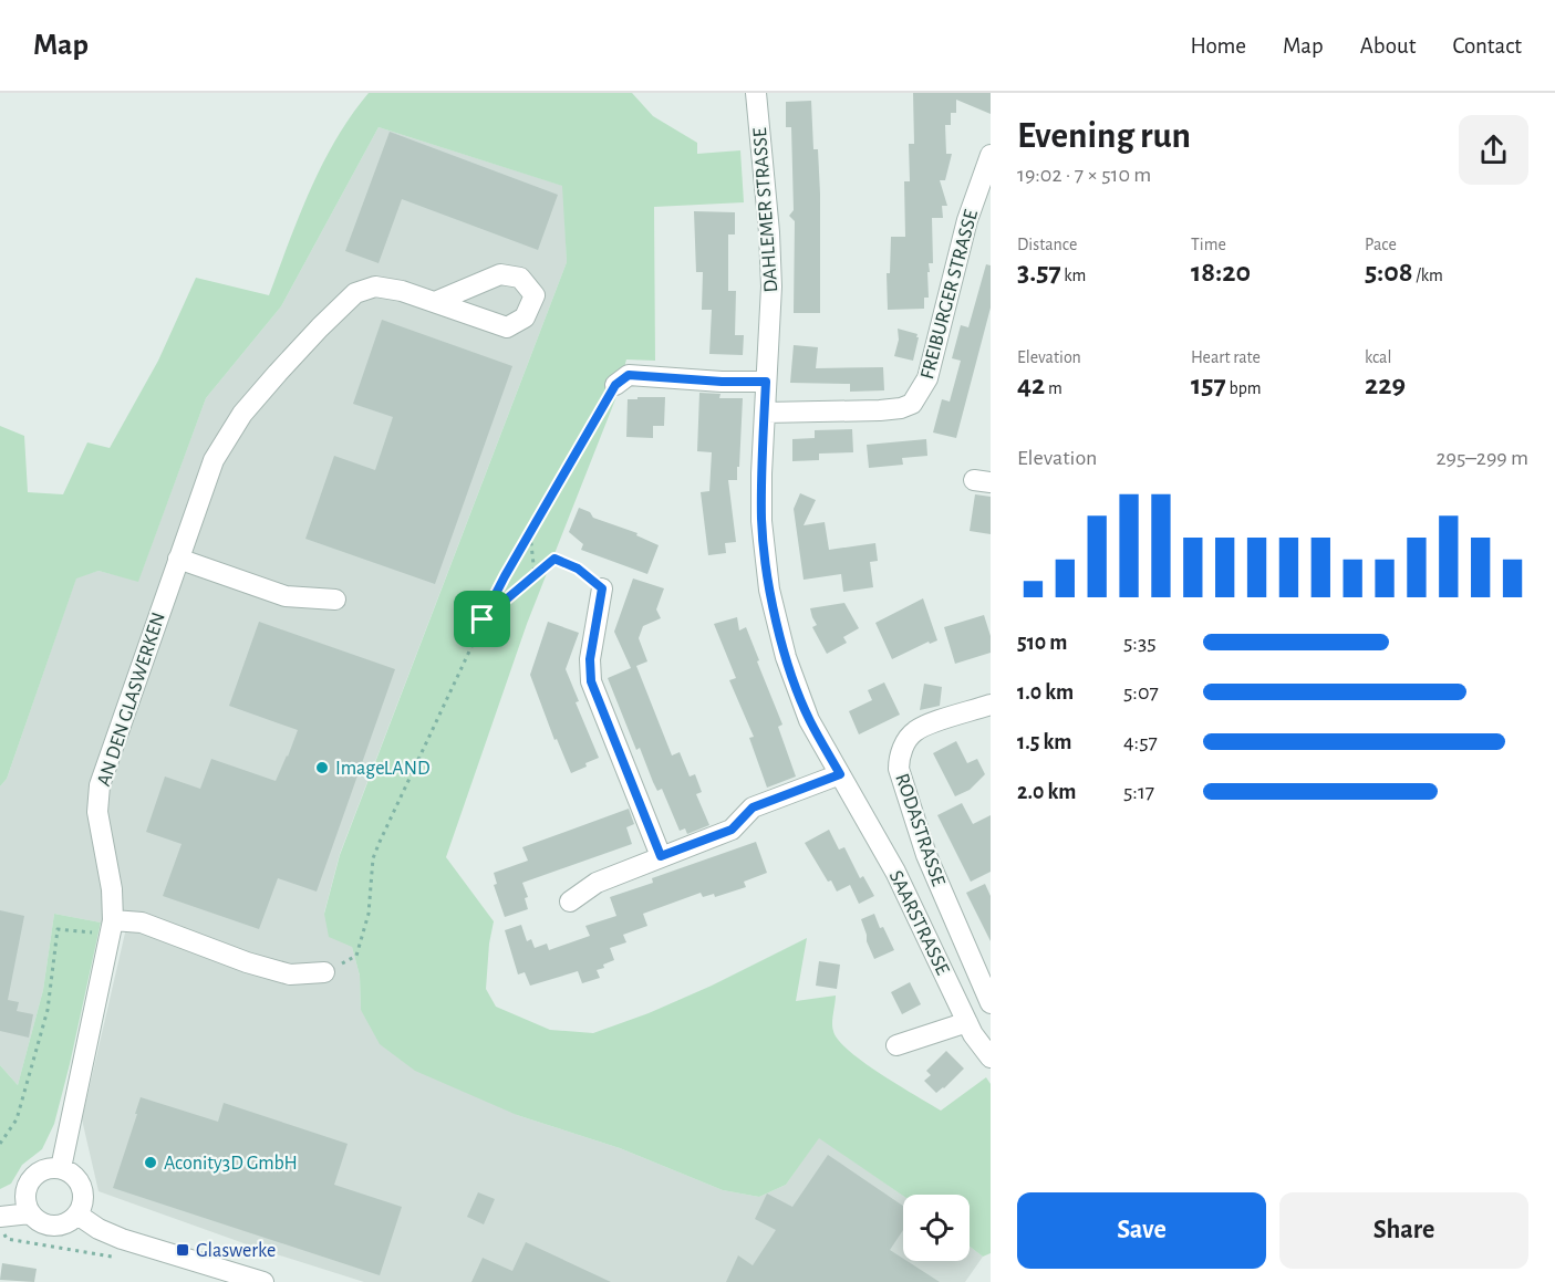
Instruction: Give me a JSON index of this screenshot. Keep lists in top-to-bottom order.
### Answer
{
  "streets": {
    "street": [
      "DAHLEMER STRASSE",
      "FREIBURGER STRASSE",
      "AN DEN GLASWERKEN",
      "RODASTRASSE",
      "SAARSTRASSE"
    ]
  },
  "crossings": [
    ["DAHLEMER STRASSE", "FREIBURGER STRASSE"],
    ["DAHLEMER STRASSE", "SAARSTRASSE"]
  ],
  "places": {
    "other": ["ImageLAND", "Aconity3D GmbH"],
    "transit": ["Glaswerke"]
  },
  "page": {
    "header": "Map",
    "nav": [
      "Home",
      "Map",
      "About",
      "Contact"
    ],
    "heading": ["Evening run", "19:02 · 7 × 510 m"],
    "stats": [
      ["Distance", "3.57 km"],
      ["Time", "18:20"],
      ["Pace", "5:08 /km"],
      ["Elevation", "42 m"],
      ["Heart rate", "157 bpm"],
      ["kcal", "229"]
    ],
    "chart": ["Elevation", "295–299 m"],
    "list": [
      {
        "name": "510 m",
        "note": "5:35"
      },
      {
        "name": "1.0 km",
        "note": "5:07"
      },
      {
        "name": "1.5 km",
        "note": "4:57"
      },
      {
        "name": "2.0 km",
        "note": "5:17"
      }
    ],
    "buttons": ["Save", "Share"]
  }
}
